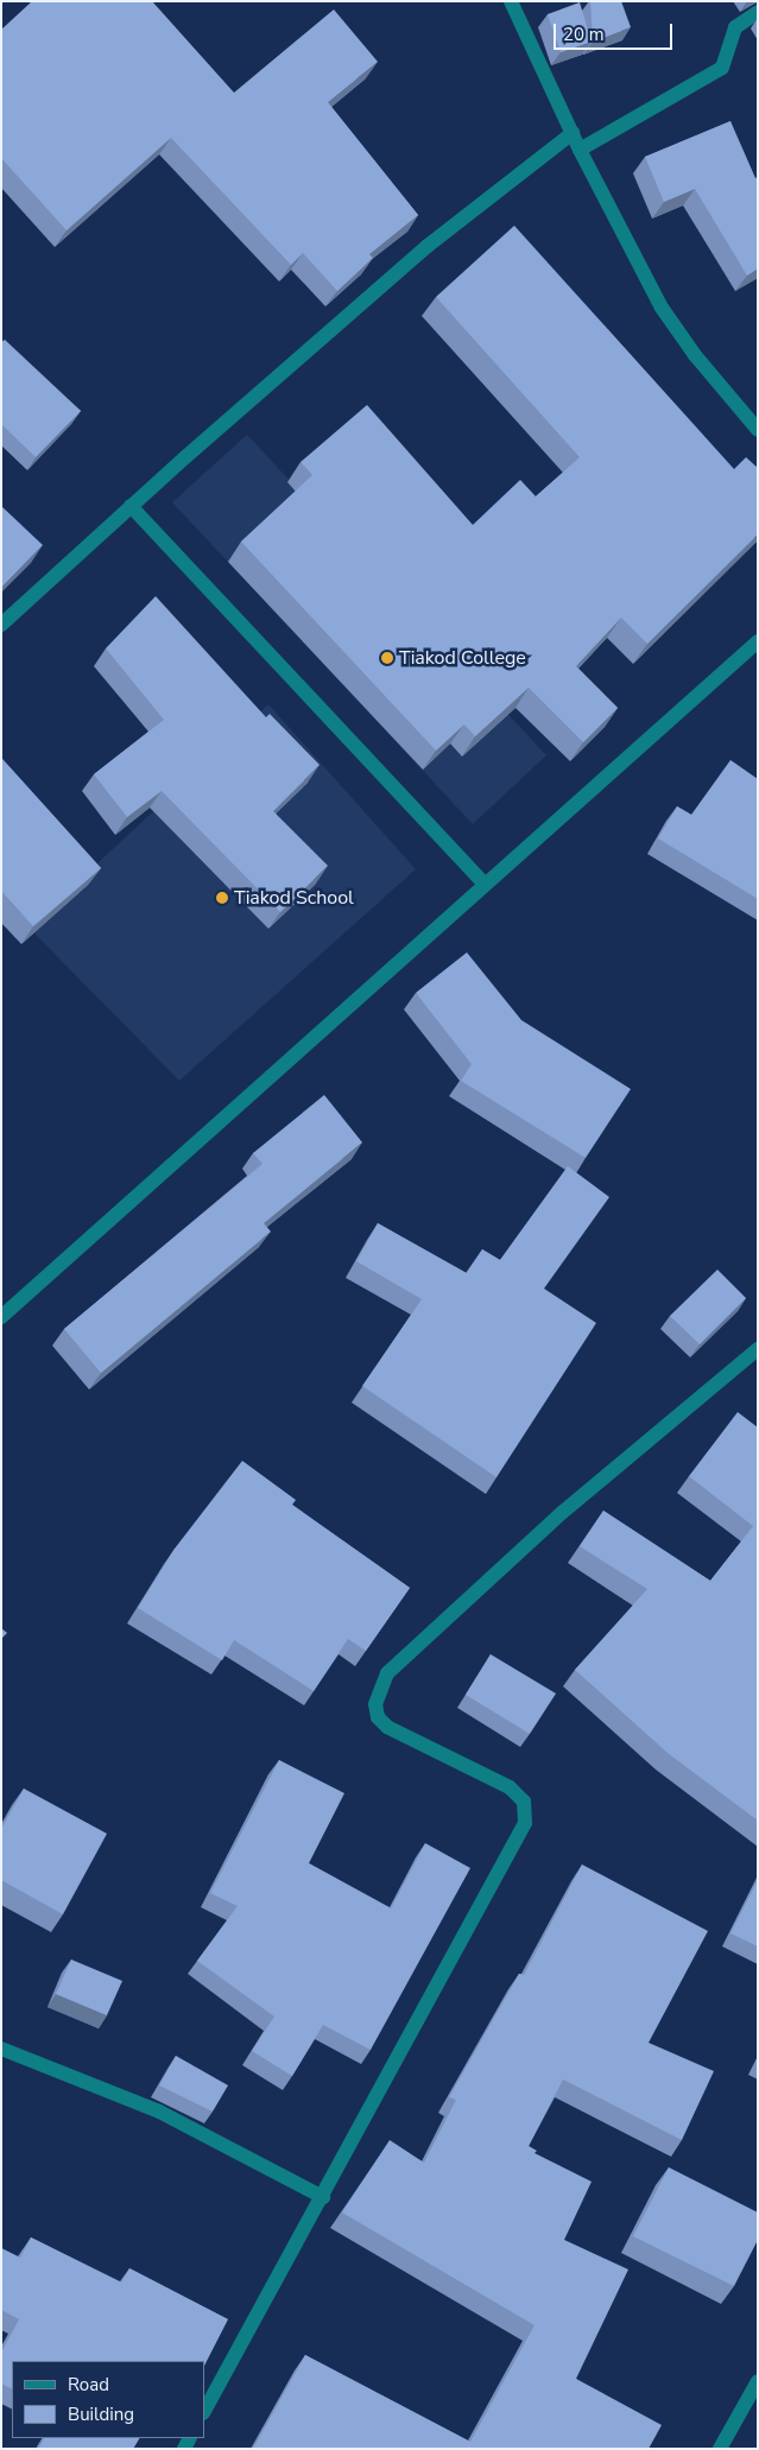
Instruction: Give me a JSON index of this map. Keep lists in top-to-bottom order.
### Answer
{
  "places": ["Tiakod College", "Tiakod School"],
  "legend": ["Road", "Building"],
  "scale_bar": "20 m"
}
